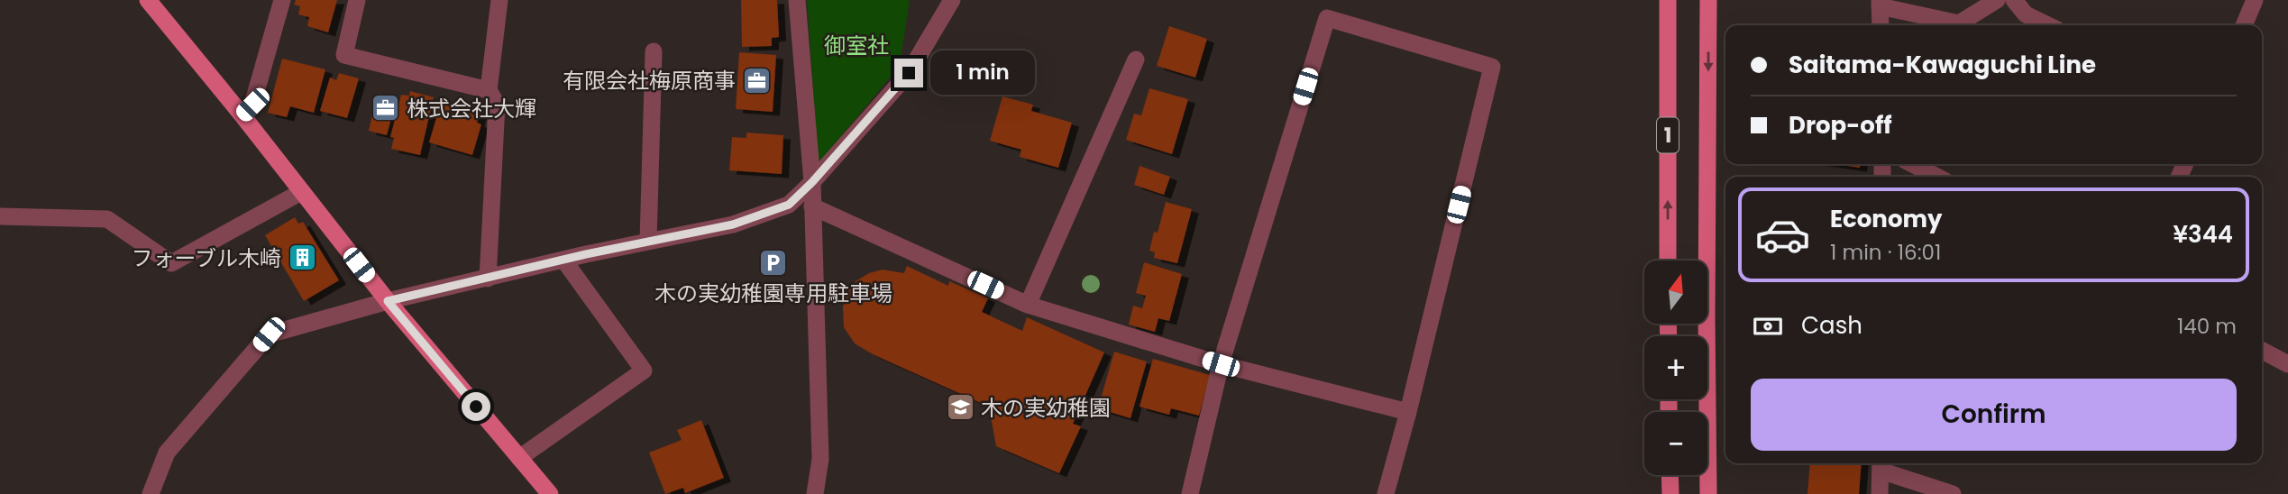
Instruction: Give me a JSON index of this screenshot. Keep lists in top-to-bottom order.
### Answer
{
  "streets": {
    "main road": ["1"]
  },
  "parks": ["御室社"],
  "places": {
    "office": ["有限会社梅原商事", "株式会社大輝"],
    "building": ["フォーブル木崎"],
    "parking": ["木の実幼稚園専用駐車場"],
    "school or university": ["木の実幼稚園"]
  },
  "north": "top",
  "page": {
    "banner": ["Saitama-Kawaguchi Line", "Drop-off"],
    "bubble": "1 min",
    "list": [
      {
        "name": "Economy",
        "note": "1 min · 16:01",
        "value": "¥344"
      }
    ],
    "map_buttons": ["+", "−"],
    "pay": ["Cash", "140 m"],
    "buttons": "Confirm"
  }
}
